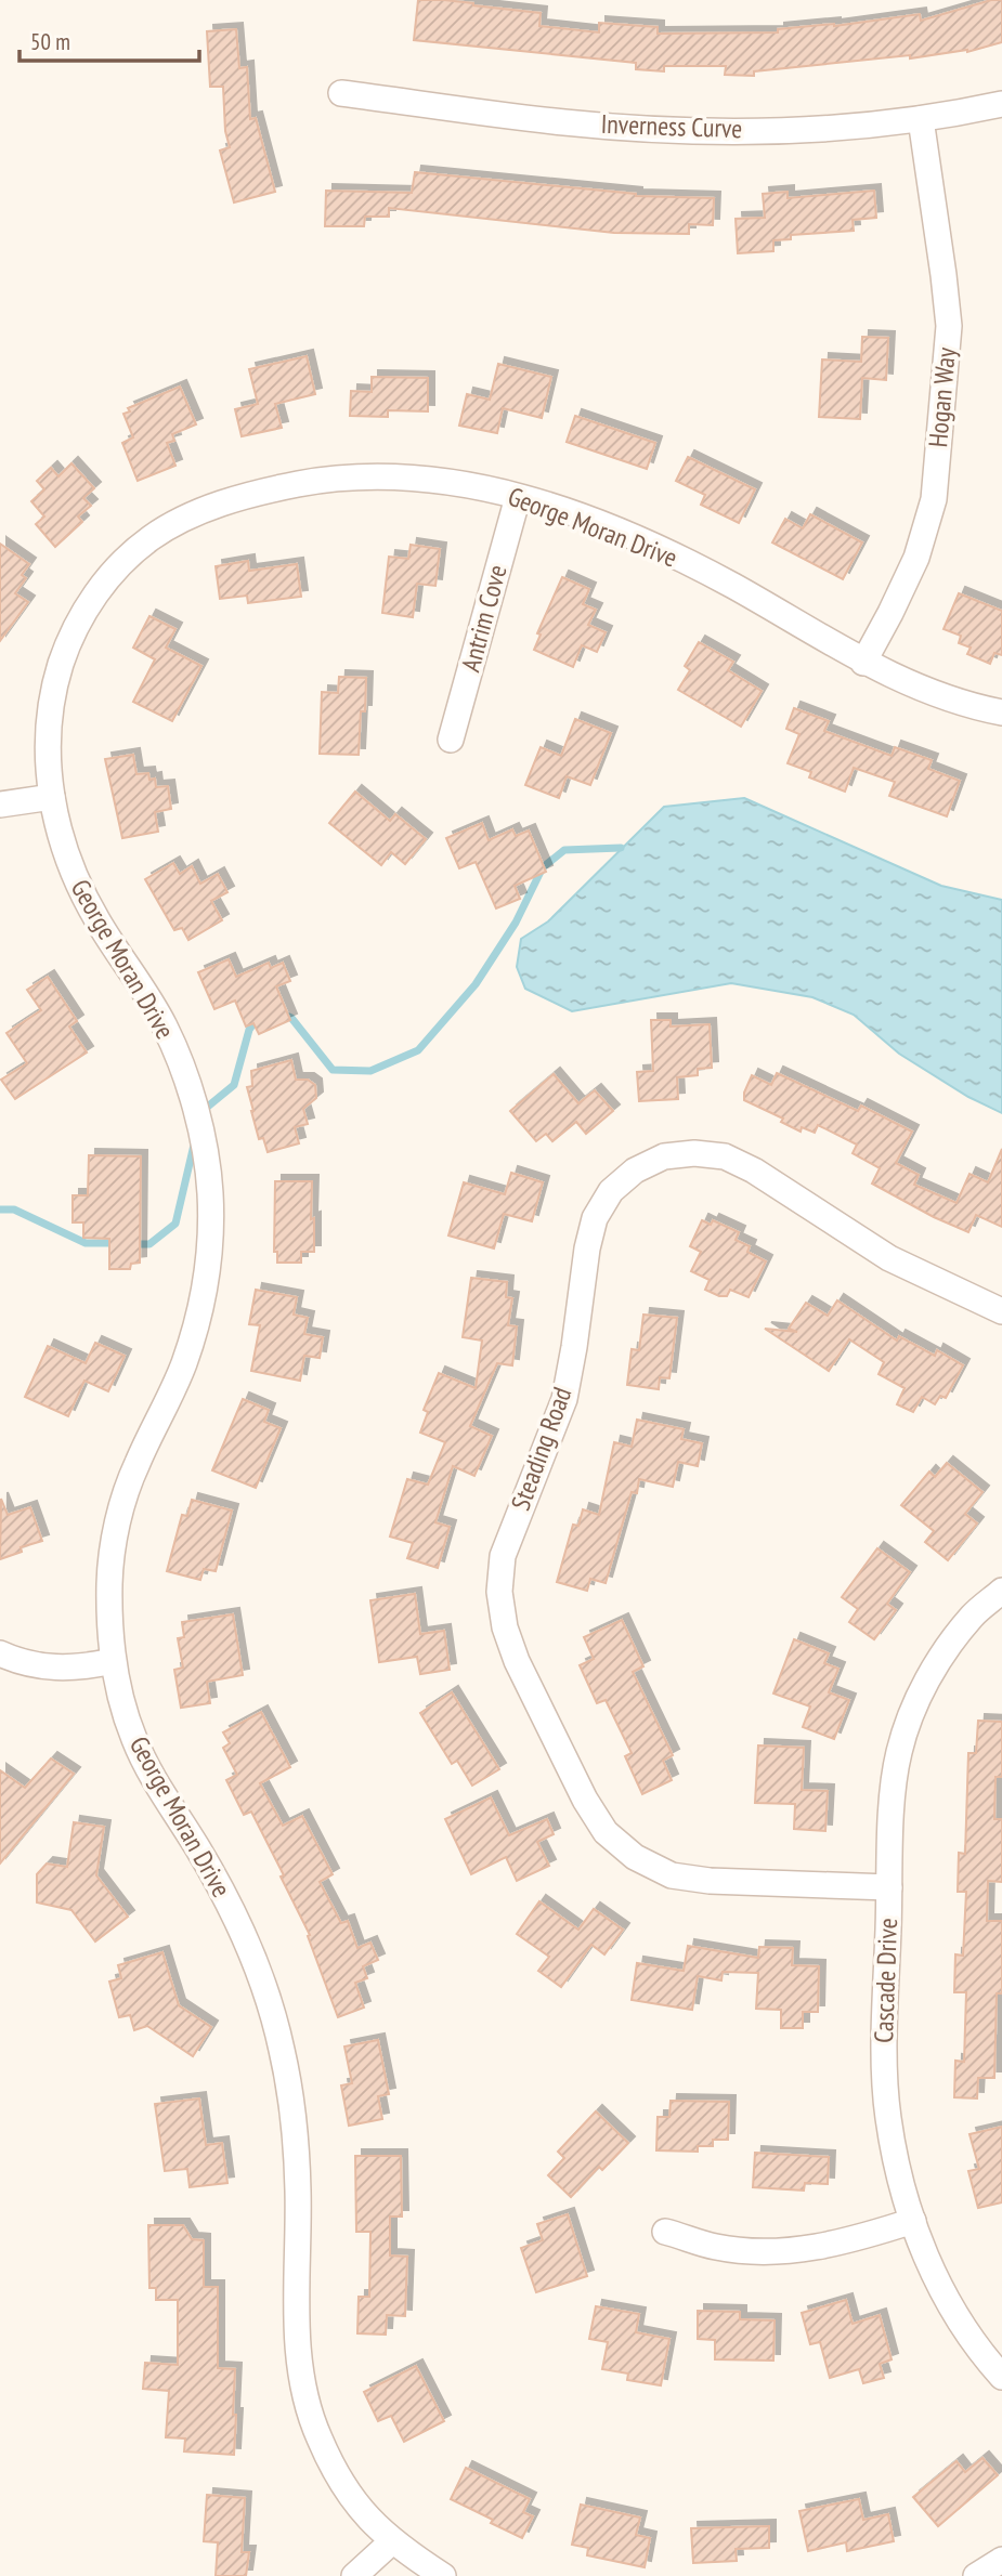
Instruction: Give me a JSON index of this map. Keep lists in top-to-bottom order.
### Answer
{
  "streets": {
    "street": [
      "Inverness Curve",
      "Hogan Way",
      "George Moran Drive",
      "Antrim Cove",
      "Steading Road",
      "Cascade Drive"
    ]
  },
  "crossings": [
    ["Inverness Curve", "Hogan Way"],
    ["Hogan Way", "George Moran Drive"],
    ["George Moran Drive", "Antrim Cove"],
    ["Steading Road", "Cascade Drive"]
  ],
  "scale_bar": "50 m"
}
